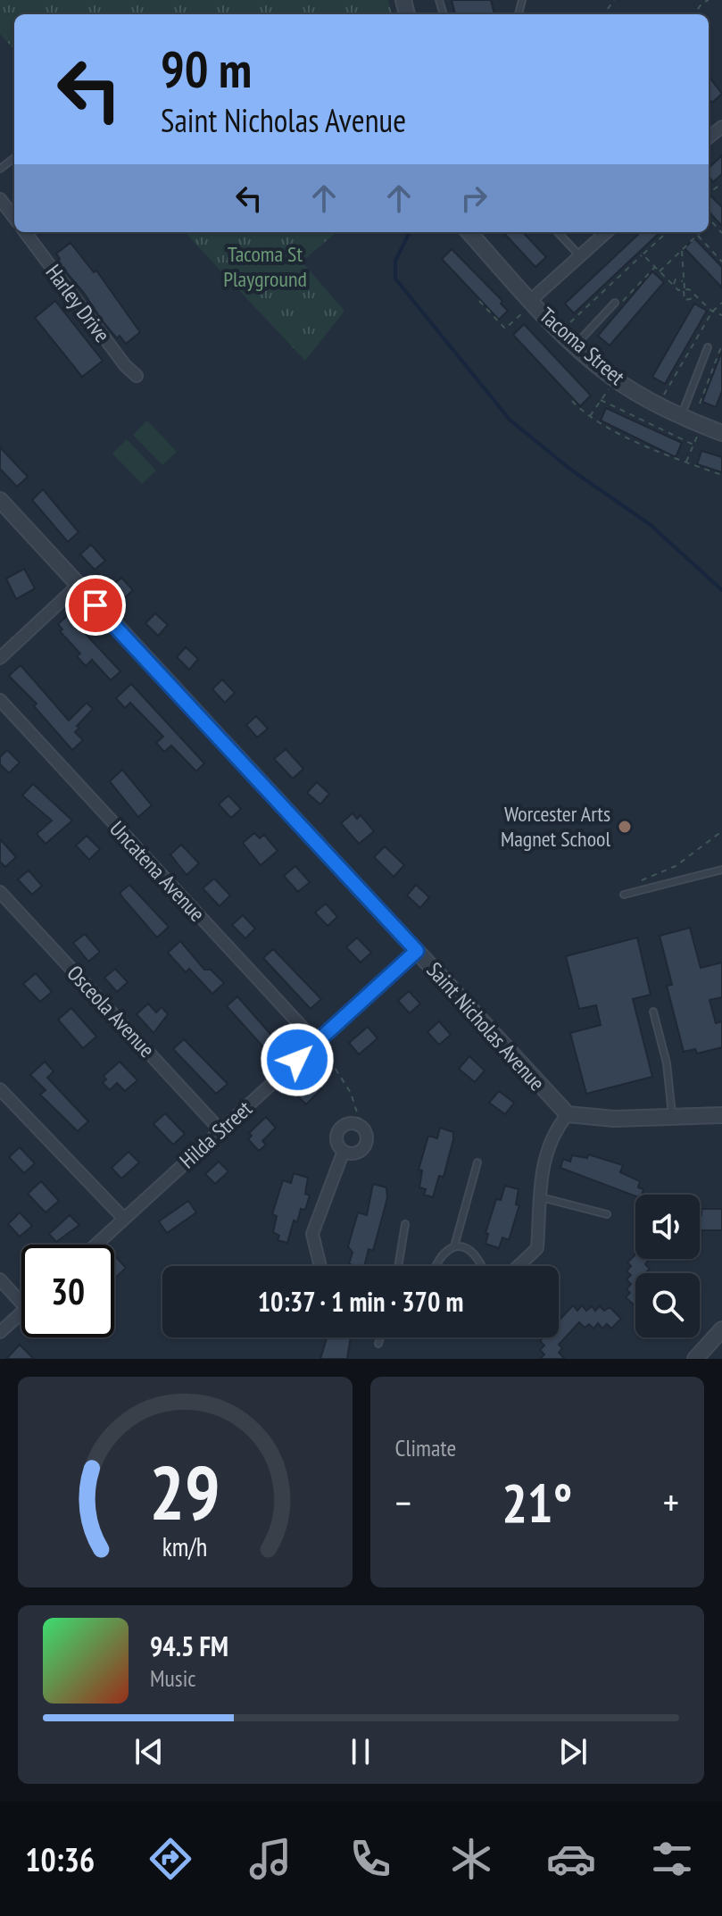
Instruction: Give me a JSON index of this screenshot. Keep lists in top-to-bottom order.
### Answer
{
  "streets": {
    "street": [
      "Harley Drive",
      "Tacoma Street",
      "Uncatena Avenue",
      "Osceola Avenue",
      "Saint Nicholas Avenue",
      "Hilda Street"
    ]
  },
  "crossings": [
    ["Uncatena Avenue", "Hilda Street"],
    ["Osceola Avenue", "Hilda Street"],
    ["Saint Nicholas Avenue", "Hilda Street"]
  ],
  "parks": ["Tacoma St Playground"],
  "places": ["Worcester Arts Magnet School"],
  "page": {
    "turn": ["90 m", "Saint Nicholas Avenue"],
    "limit": "30",
    "trip": "10:37 · 1 min · 370 m",
    "tile": "Climate",
    "heat": ["−", "21°", "+"],
    "song": ["94.5 FM", "Music"],
    "tabs": "10:36",
    "gauge": ["29", "km/h"]
  }
}
